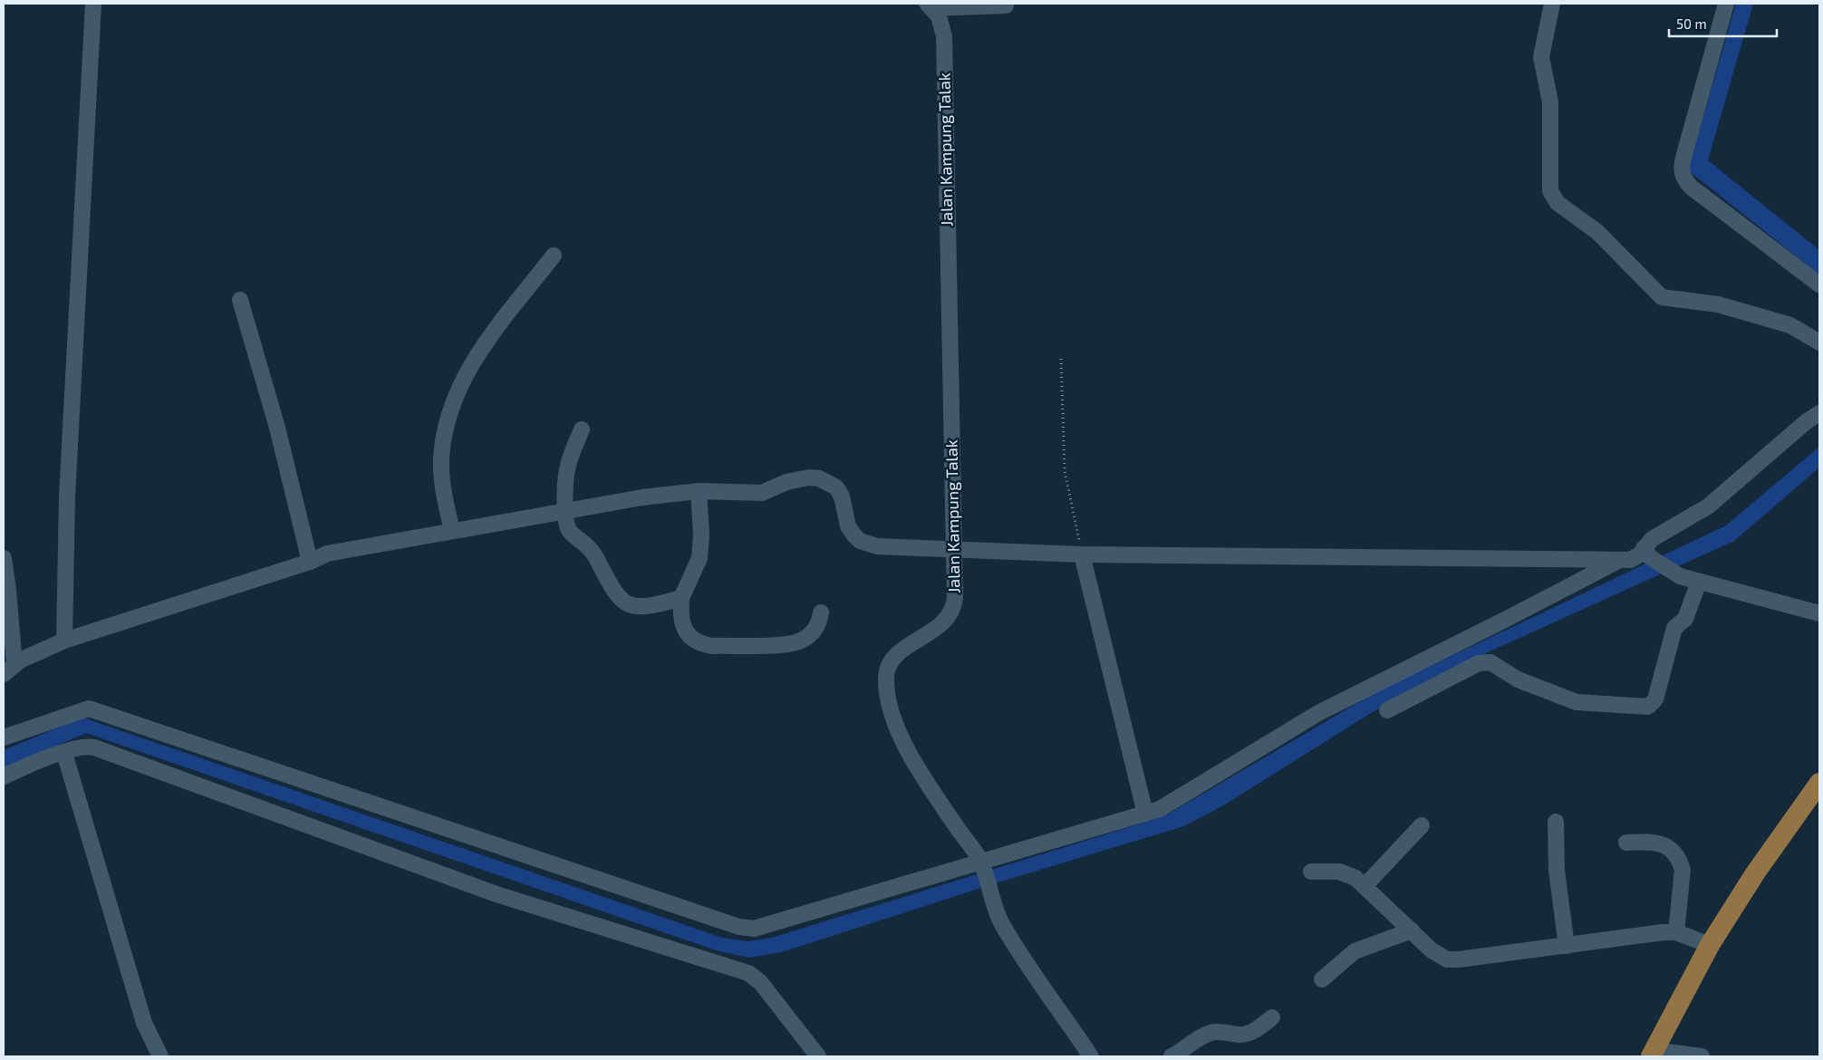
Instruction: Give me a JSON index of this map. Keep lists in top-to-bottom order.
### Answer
{
  "streets": {
    "street": ["Jalan Kampung Talak"]
  },
  "scale_bar": "50 m"
}
